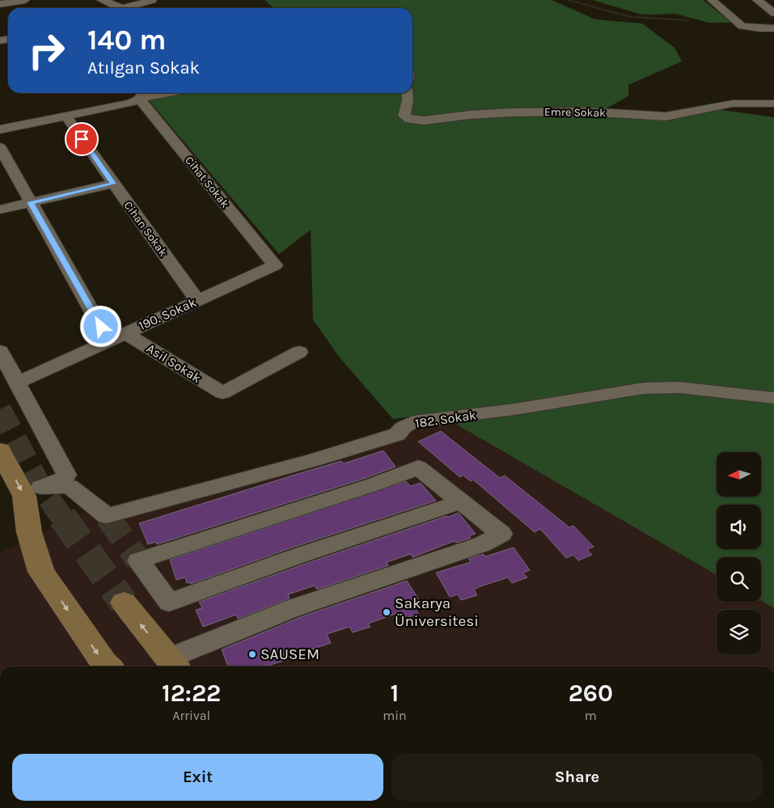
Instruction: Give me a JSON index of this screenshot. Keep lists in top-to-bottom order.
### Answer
{
  "streets": {
    "street": [
      "Emre Sokak",
      "Cihat Sokak",
      "Cihan Sokak",
      "190. Sokak",
      "Asil Sokak",
      "182. Sokak"
    ]
  },
  "crossings": [
    ["Cihat Sokak", "190. Sokak"],
    ["Cihan Sokak", "190. Sokak"],
    ["190. Sokak", "Asil Sokak"],
    ["190. Sokak", "182. Sokak"]
  ],
  "places": ["Sakarya Üniversitesi", "SAUSEM"],
  "north": "left",
  "page": {
    "turn": ["140 m", "Atılgan Sokak"],
    "eta": [
      "12:22",
      "Arrival",
      "1",
      "min",
      "260",
      "m"
    ],
    "buttons": ["Exit", "Share"]
  }
}
